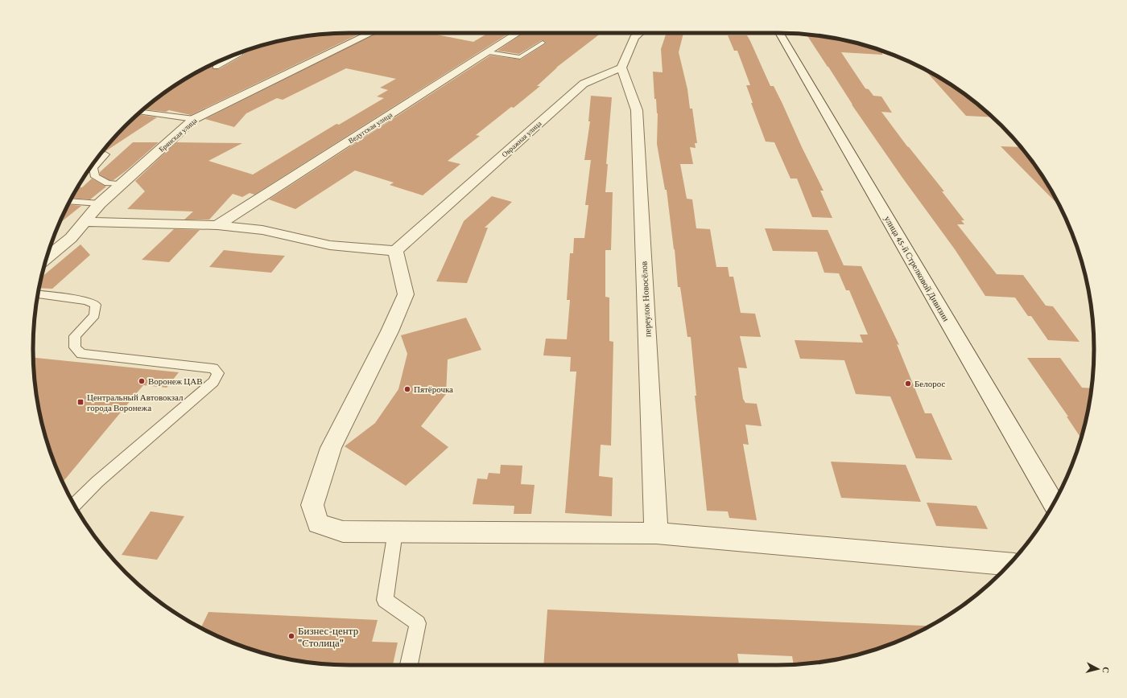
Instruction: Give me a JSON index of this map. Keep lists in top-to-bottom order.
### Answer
{
  "streets": {
    "street": [
      "Ведугская улица",
      "Брянская улица",
      "Овражная улица",
      "улица 45-й Стрелковой Дивизии",
      "переулок Новосёлов"
    ]
  },
  "crossings": [
    ["Овражная улица", "переулок Новосёлов"]
  ],
  "places": {
    "other": [
      "Воронеж ЦАВ",
      "Белорос",
      "Пятёрочка",
      "Бизнес-центр \"Столица\""
    ],
    "transit": ["Центральный Автовокзал города Воронежа"]
  },
  "north": "right"
}
